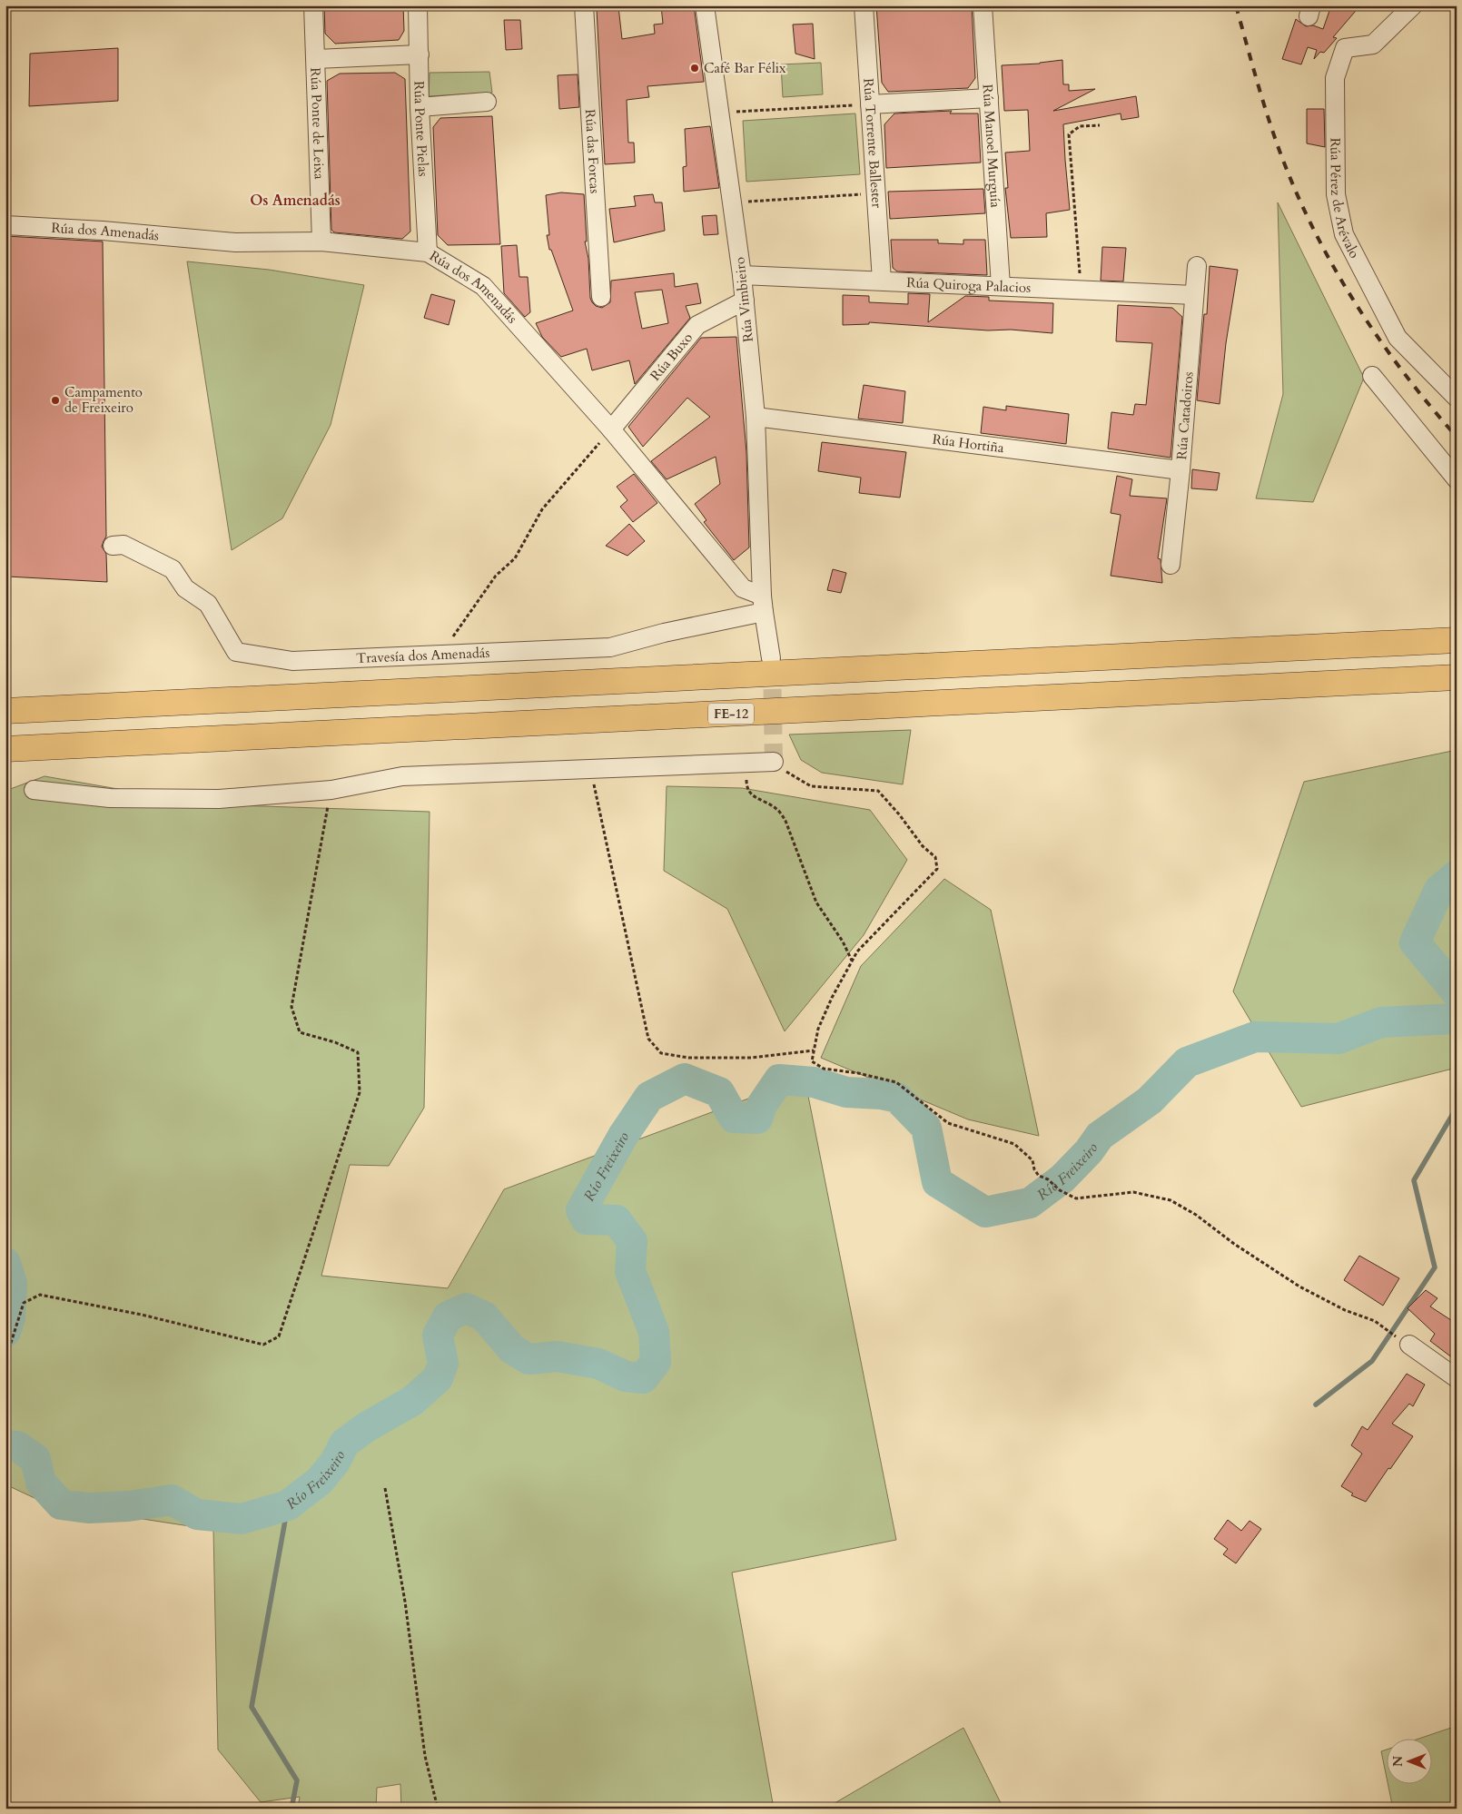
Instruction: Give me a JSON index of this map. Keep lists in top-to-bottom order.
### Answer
{
  "streets": {
    "highway": ["FE-12"],
    "street": [
      "Rúa Ponte de Leixa",
      "Rúa Ponte Pielas",
      "Rúa Torrente Ballester",
      "Rúa Manoel Murguía",
      "Rúa das Forcas",
      "Rúa Pérez de Arévalo",
      "Rúa dos Amenadás",
      "Rúa Quiroga Palacios",
      "Rúa Vimbieiro",
      "Rúa Buxo",
      "Rúa Catadoiros",
      "Rúa Hortiña",
      "Travesía dos Amenadás"
    ]
  },
  "crossings": [
    ["Rúa Ponte de Leixa", "Rúa dos Amenadás"],
    ["Rúa Ponte Pielas", "Rúa dos Amenadás"],
    ["Rúa Torrente Ballester", "Rúa Quiroga Palacios"],
    ["Rúa Manoel Murguía", "Rúa Quiroga Palacios"],
    ["Rúa dos Amenadás", "Rúa Vimbieiro"],
    ["Rúa dos Amenadás", "Rúa Buxo"],
    ["Rúa dos Amenadás", "Travesía dos Amenadás"],
    ["Rúa Quiroga Palacios", "Rúa Vimbieiro"],
    ["Rúa Quiroga Palacios", "Rúa Catadoiros"],
    ["Rúa Vimbieiro", "Rúa Buxo"],
    ["Rúa Vimbieiro", "Rúa Hortiña"],
    ["Rúa Vimbieiro", "Travesía dos Amenadás"],
    ["Rúa Catadoiros", "Rúa Hortiña"]
  ],
  "districts": ["Os Amenadás"],
  "water": ["Río Freixeiro"],
  "places": ["Café Bar Félix", "Campamento de Freixeiro"],
  "north": "left"
}
